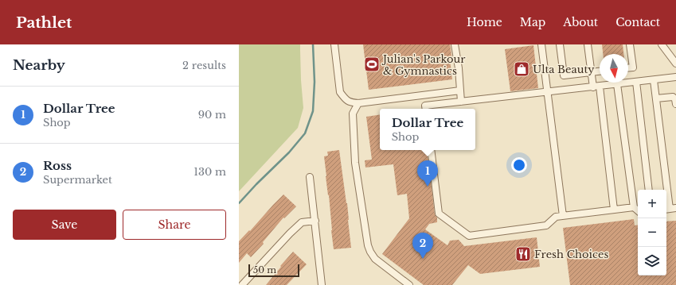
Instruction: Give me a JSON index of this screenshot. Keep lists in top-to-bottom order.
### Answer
{
  "places": {
    "sports": ["Julian's Parkour & Gymnastics"],
    "shop": ["Ulta Beauty"],
    "restaurant": ["Fresh Choices"]
  },
  "scale_bar": "50 m",
  "north": "bottom",
  "page": {
    "header": "Pathlet",
    "nav": [
      "Home",
      "Map",
      "About",
      "Contact"
    ],
    "heading": ["Nearby", "2 results"],
    "list": [
      {
        "mark": "1",
        "name": "Dollar Tree",
        "note": "Shop",
        "value": "90 m"
      },
      {
        "mark": "2",
        "name": "Ross",
        "note": "Supermarket",
        "value": "130 m"
      }
    ],
    "popup": ["Dollar Tree", "Shop"],
    "pins": ["1", "2"],
    "map_buttons": ["+", "−"],
    "buttons": ["Save", "Share"],
    "scale": "50 m"
  }
}
